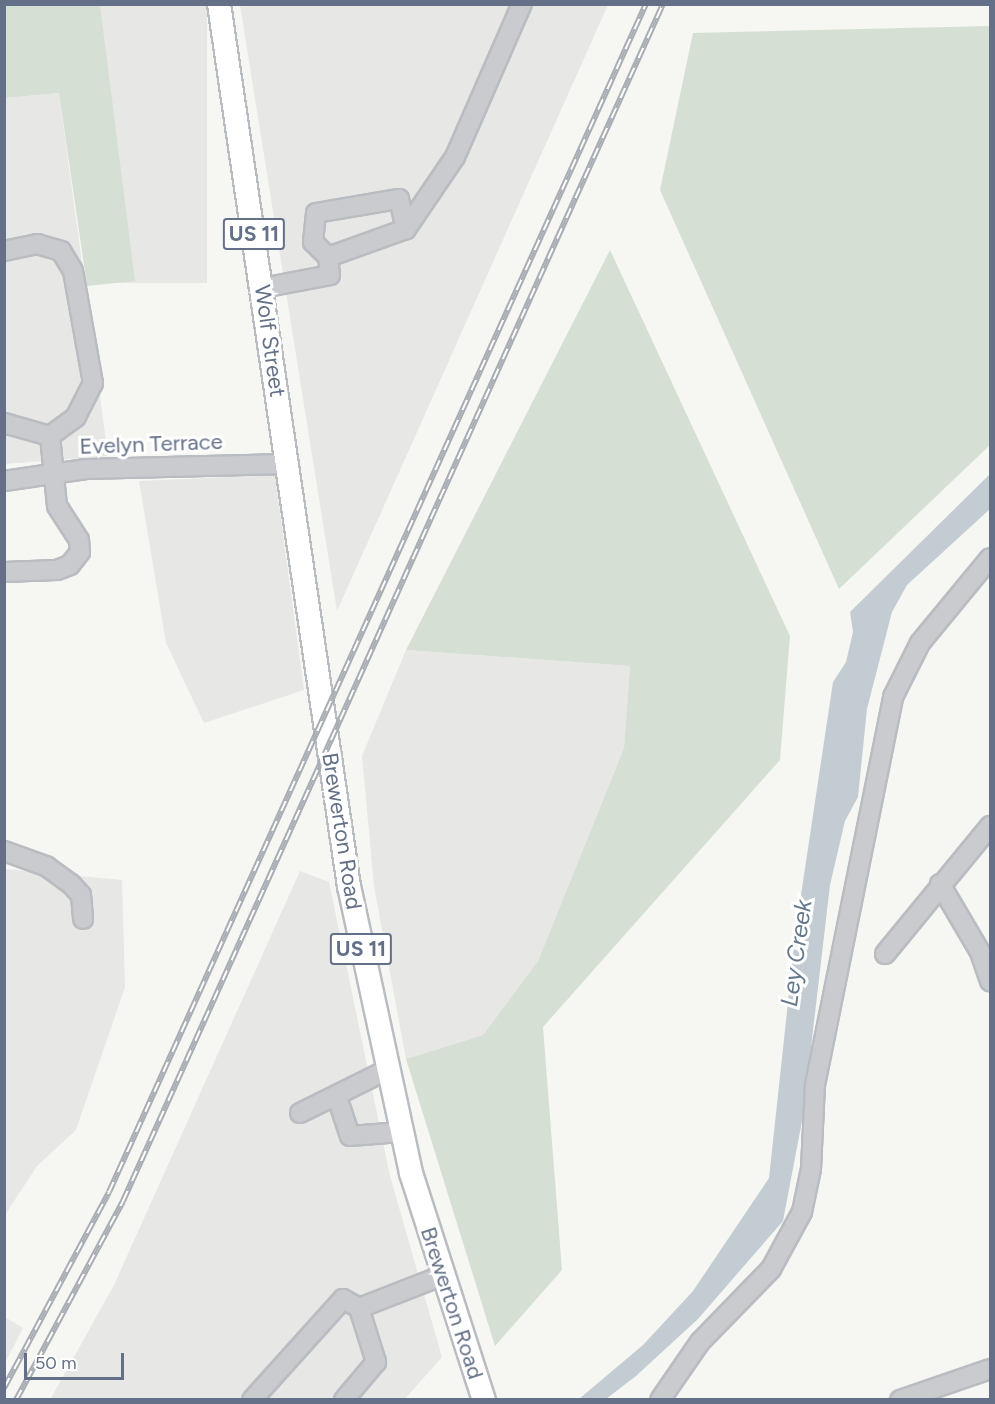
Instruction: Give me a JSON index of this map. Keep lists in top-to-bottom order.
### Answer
{
  "streets": {
    "main road": ["US 11", "Wolf Street", "Brewerton Road"],
    "street": ["Evelyn Terrace"]
  },
  "crossings": [
    ["Wolf Street", "Evelyn Terrace"],
    ["Wolf Street", "Brewerton Road"],
    ["Evelyn Terrace", "Brewerton Road"]
  ],
  "water": ["Ley Creek"],
  "scale_bar": "50 m"
}
